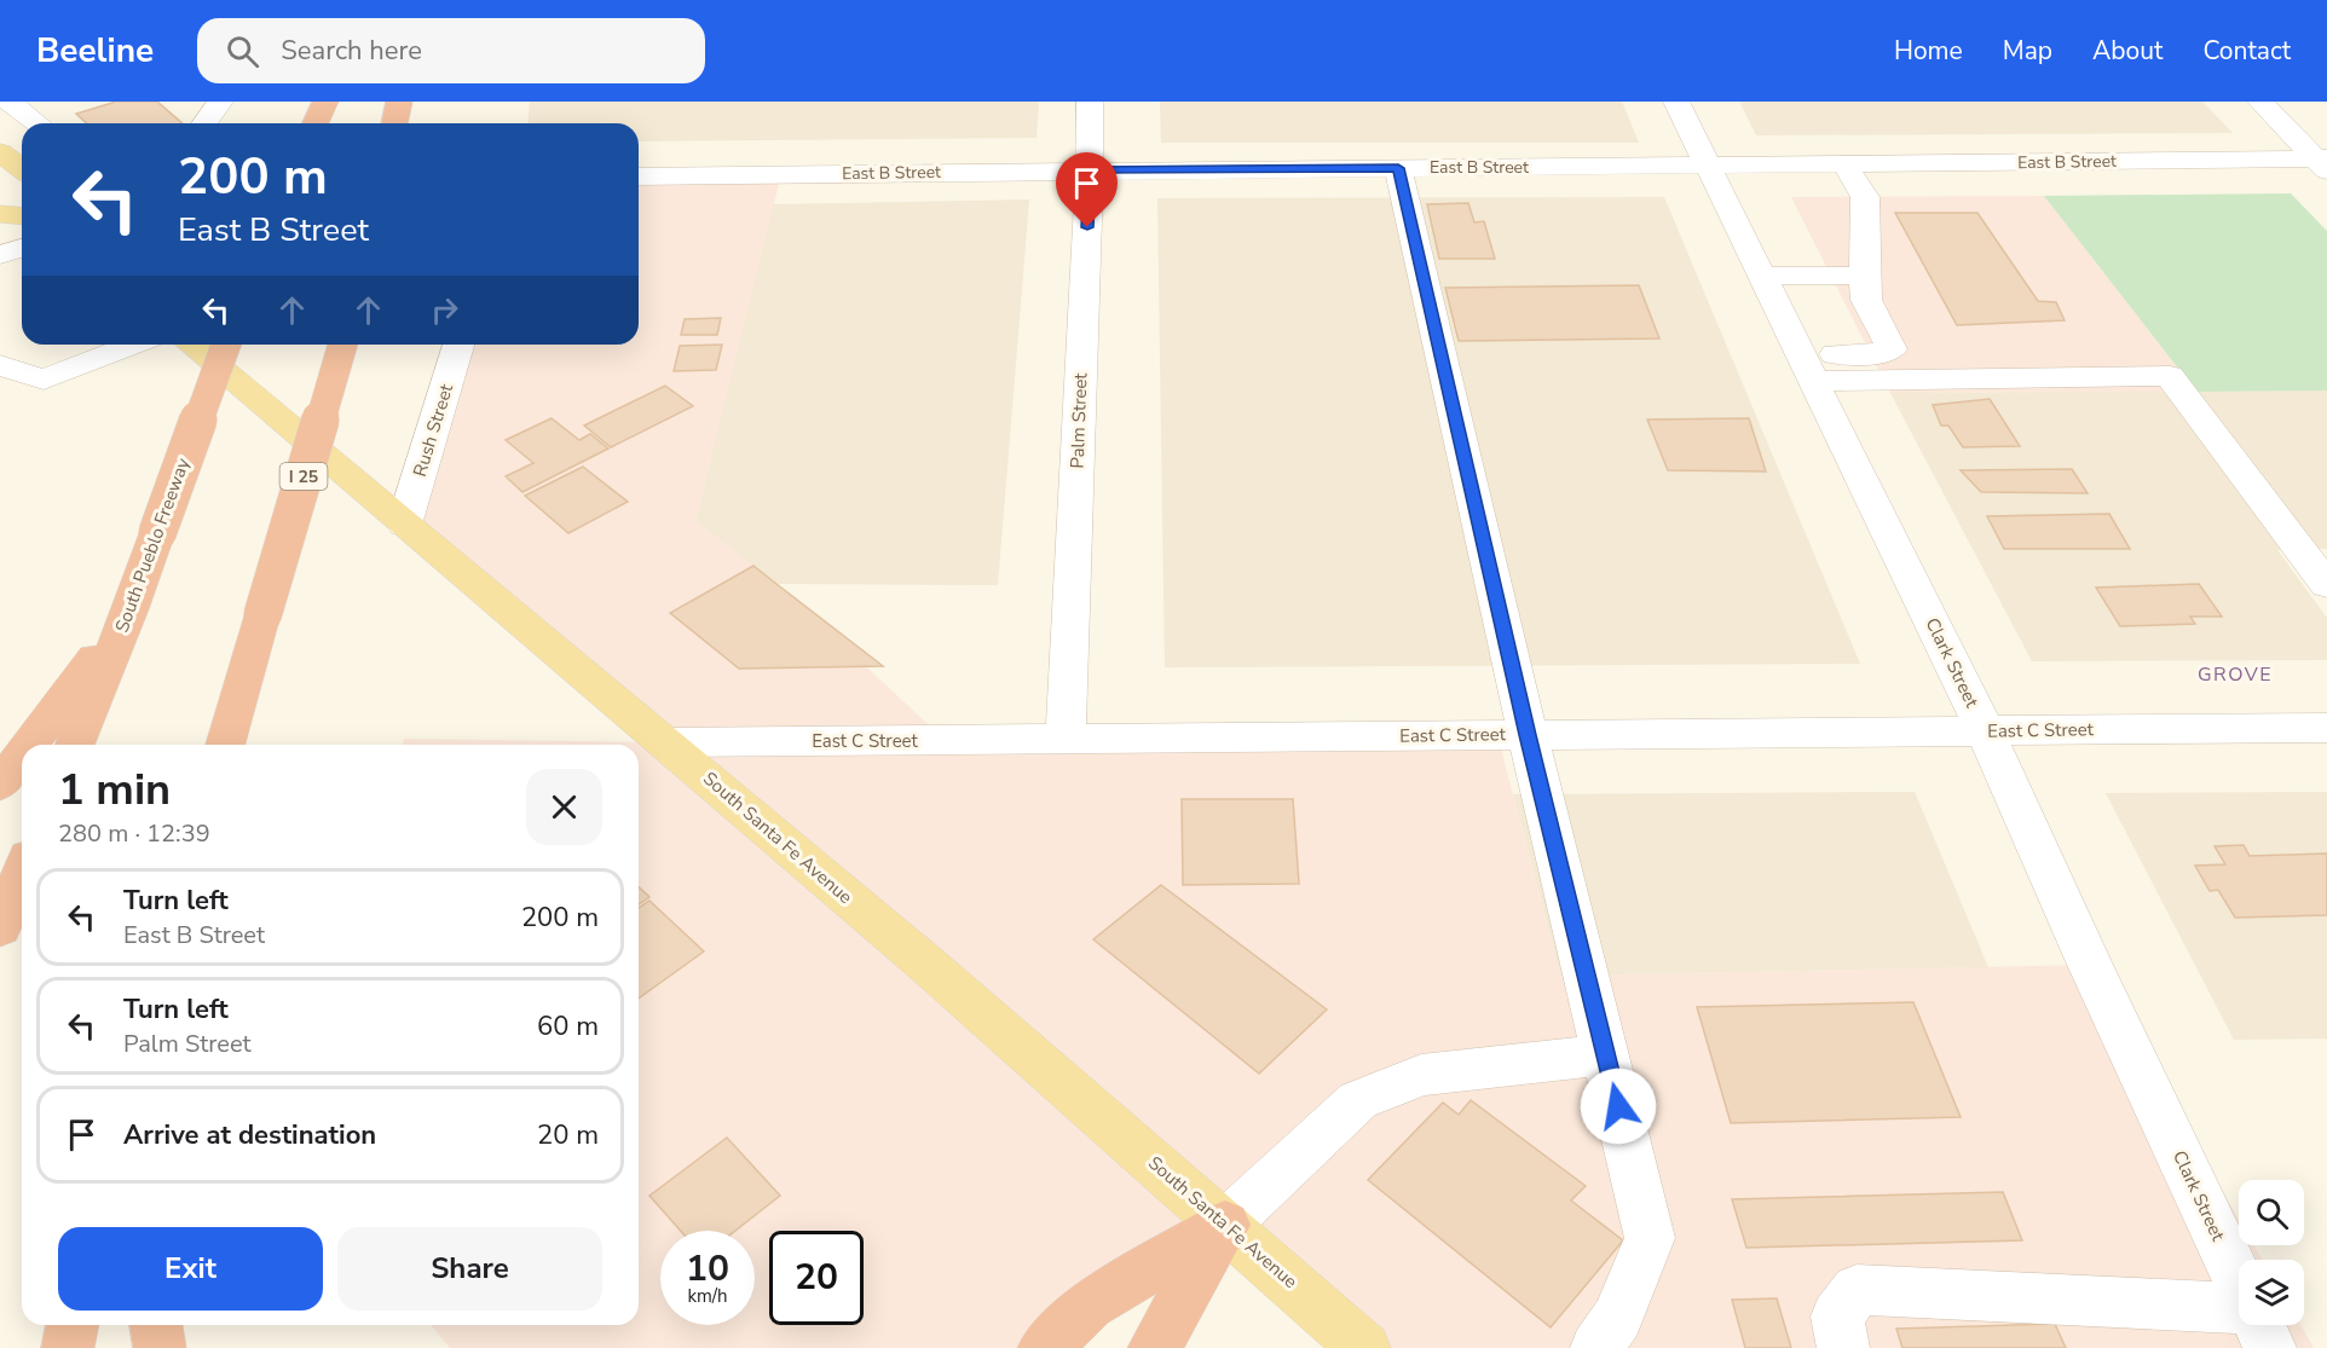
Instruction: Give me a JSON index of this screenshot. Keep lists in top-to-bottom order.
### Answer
{
  "streets": {
    "highway": ["I 25", "South Pueblo Freeway"],
    "main road": ["South Santa Fe Avenue"],
    "street": [
      "East B Street",
      "Palm Street",
      "Rush Street",
      "Clark Street",
      "East C Street"
    ]
  },
  "crossings": [
    ["East B Street", "Palm Street"],
    ["East B Street", "Clark Street"],
    ["Palm Street", "East C Street"],
    ["Rush Street", "South Santa Fe Avenue"],
    ["Clark Street", "East C Street"],
    ["East C Street", "South Santa Fe Avenue"]
  ],
  "districts": ["GROVE"],
  "page": {
    "header": "Beeline",
    "search": "Search here",
    "nav": [
      "Home",
      "Map",
      "About",
      "Contact"
    ],
    "turn": ["200 m", "East B Street"],
    "heading": ["1 min", "280 m · 12:39"],
    "list": [
      {
        "name": "Turn left",
        "note": "East B Street",
        "value": "200 m"
      },
      {
        "name": "Turn left",
        "note": "Palm Street",
        "value": "60 m"
      },
      {
        "name": "Arrive at destination",
        "value": "20 m"
      }
    ],
    "buttons": ["Exit", "Share"],
    "speed": "10 km/h",
    "limit": "20"
  }
}
